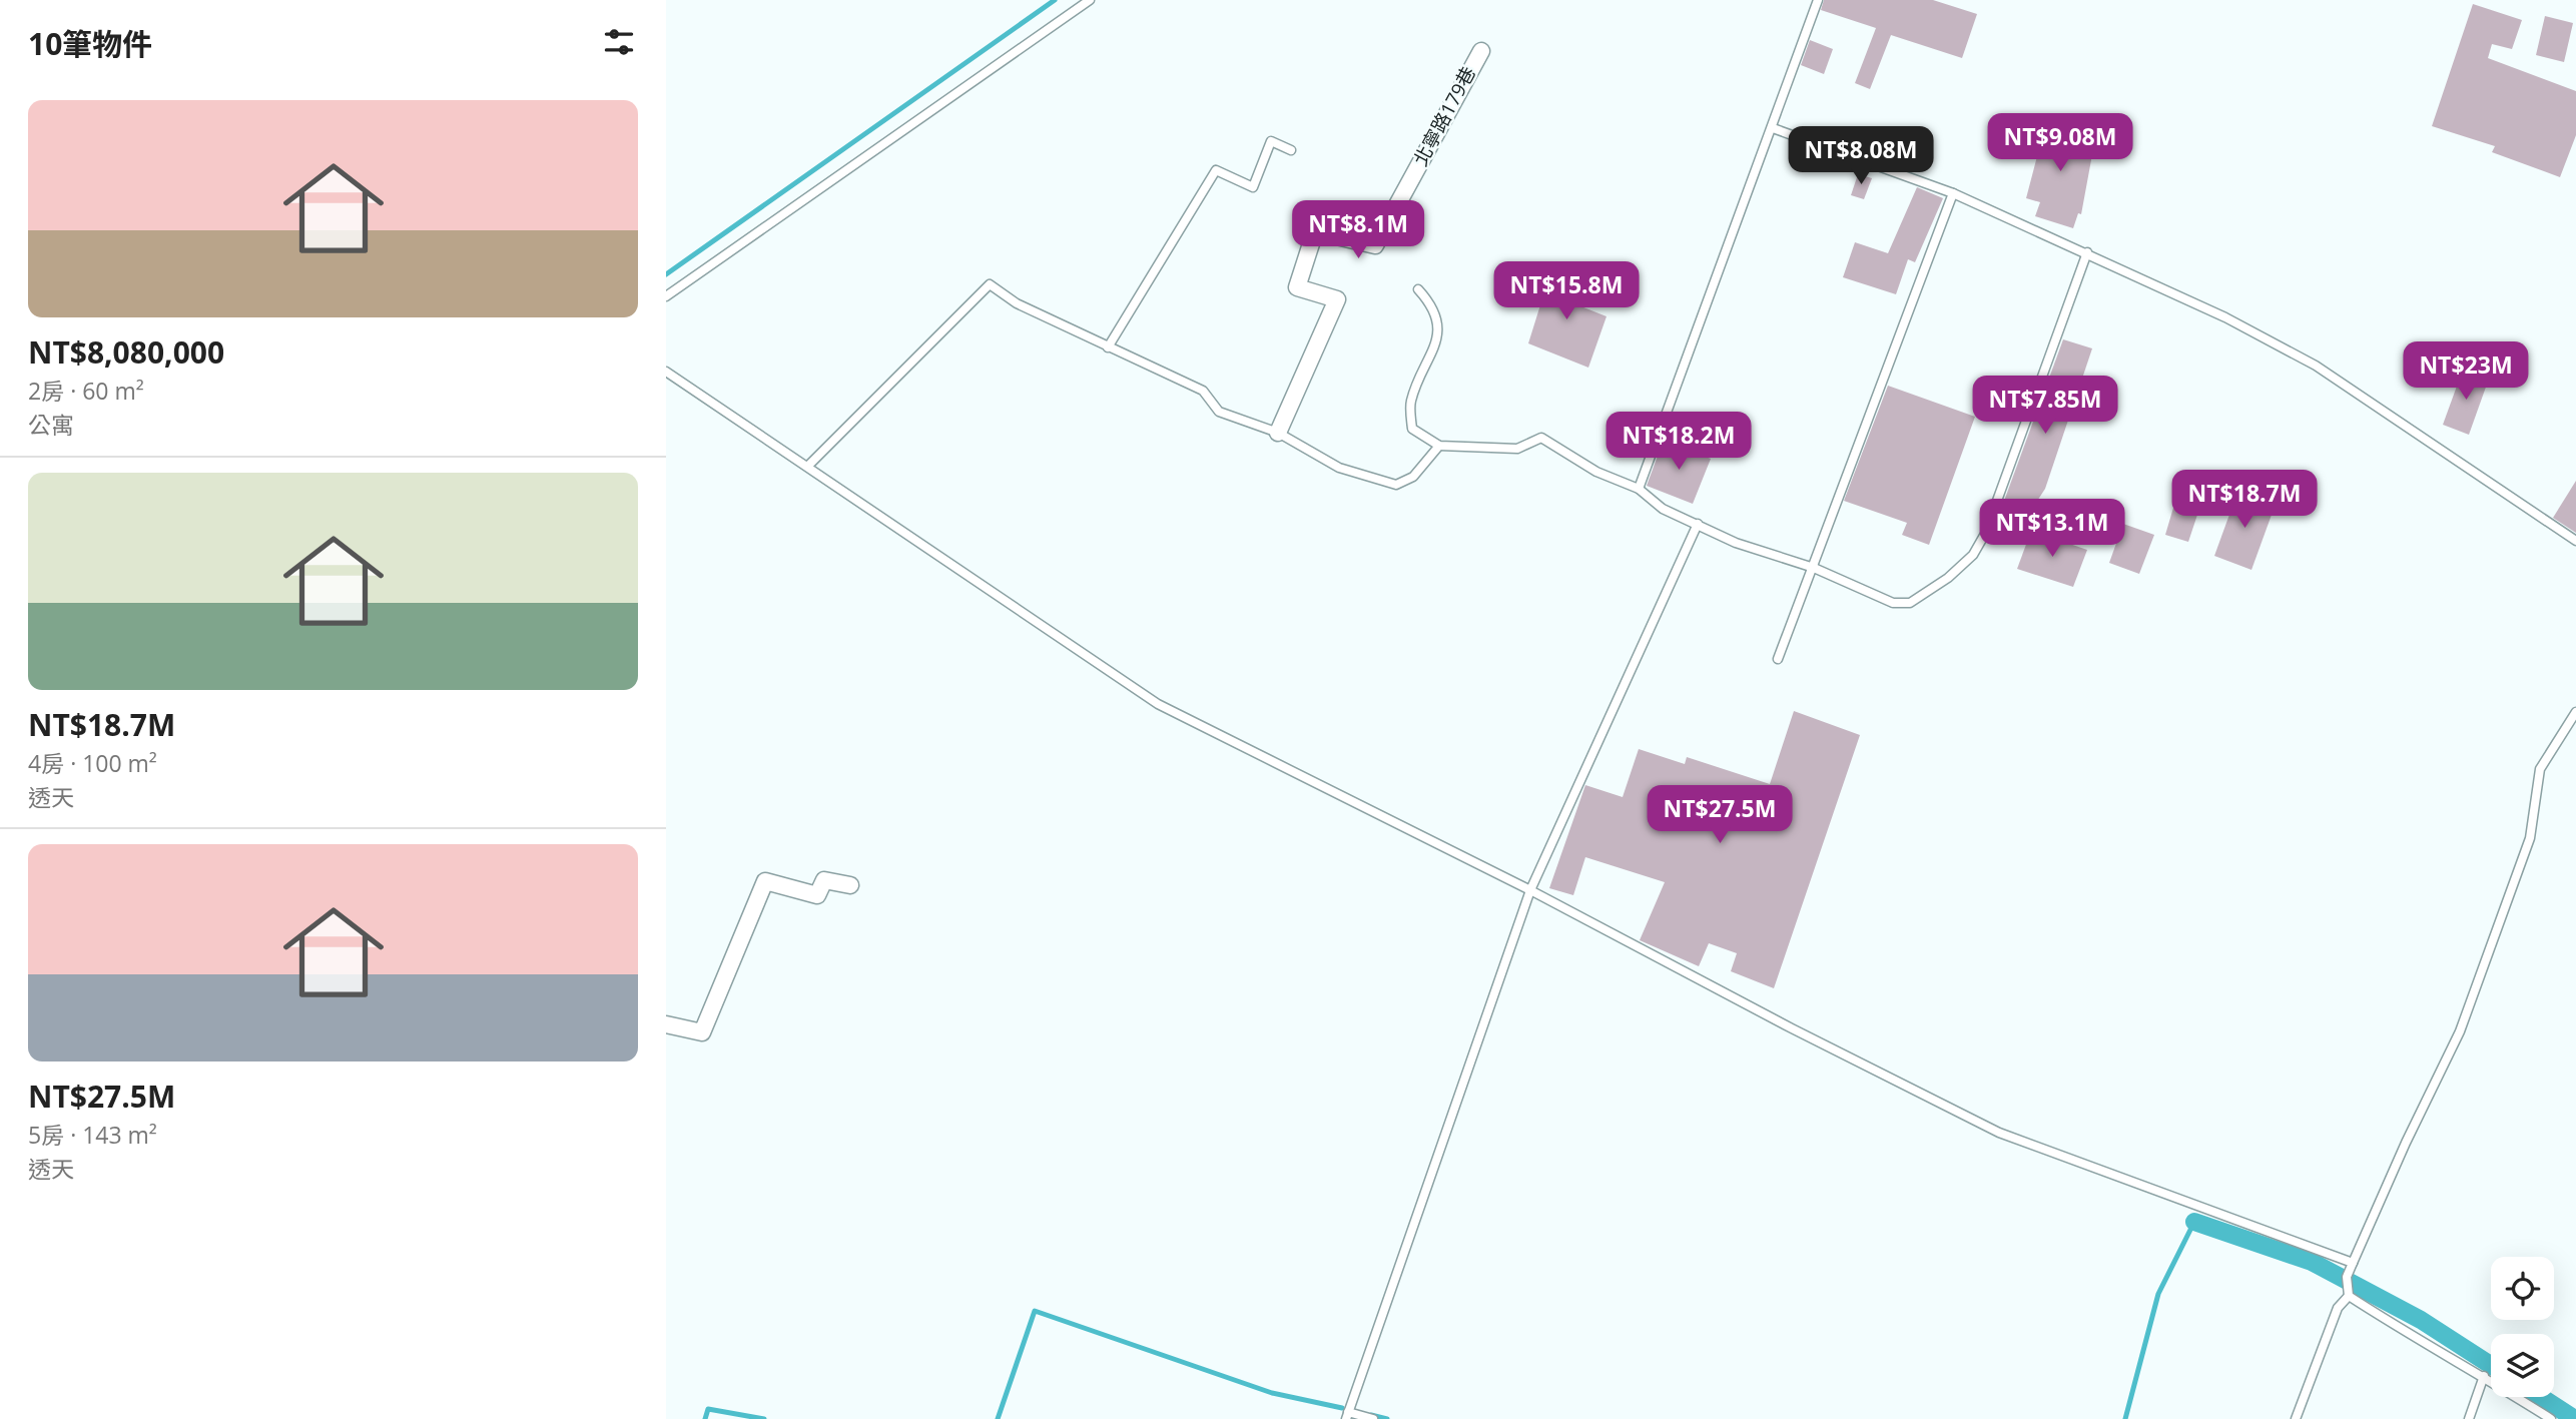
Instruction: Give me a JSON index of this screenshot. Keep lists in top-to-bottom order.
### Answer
{
  "streets": {
    "street": ["北寧路179巷"]
  },
  "page": {
    "heading": "10筆物件",
    "list": [
      {
        "name": "NT$8,080,000",
        "note": "2房 · 60 m² · 公寓"
      },
      {
        "name": "NT$18.7M",
        "note": "4房 · 100 m² · 透天"
      },
      {
        "name": "NT$27.5M",
        "note": "5房 · 143 m² · 透天"
      }
    ],
    "price": [
      "NT$9.08M",
      "NT$8.08M",
      "NT$8.1M",
      "NT$15.8M",
      "NT$23M",
      "NT$7.85M",
      "NT$18.2M",
      "NT$18.7M",
      "NT$13.1M",
      "NT$27.5M"
    ]
  }
}
